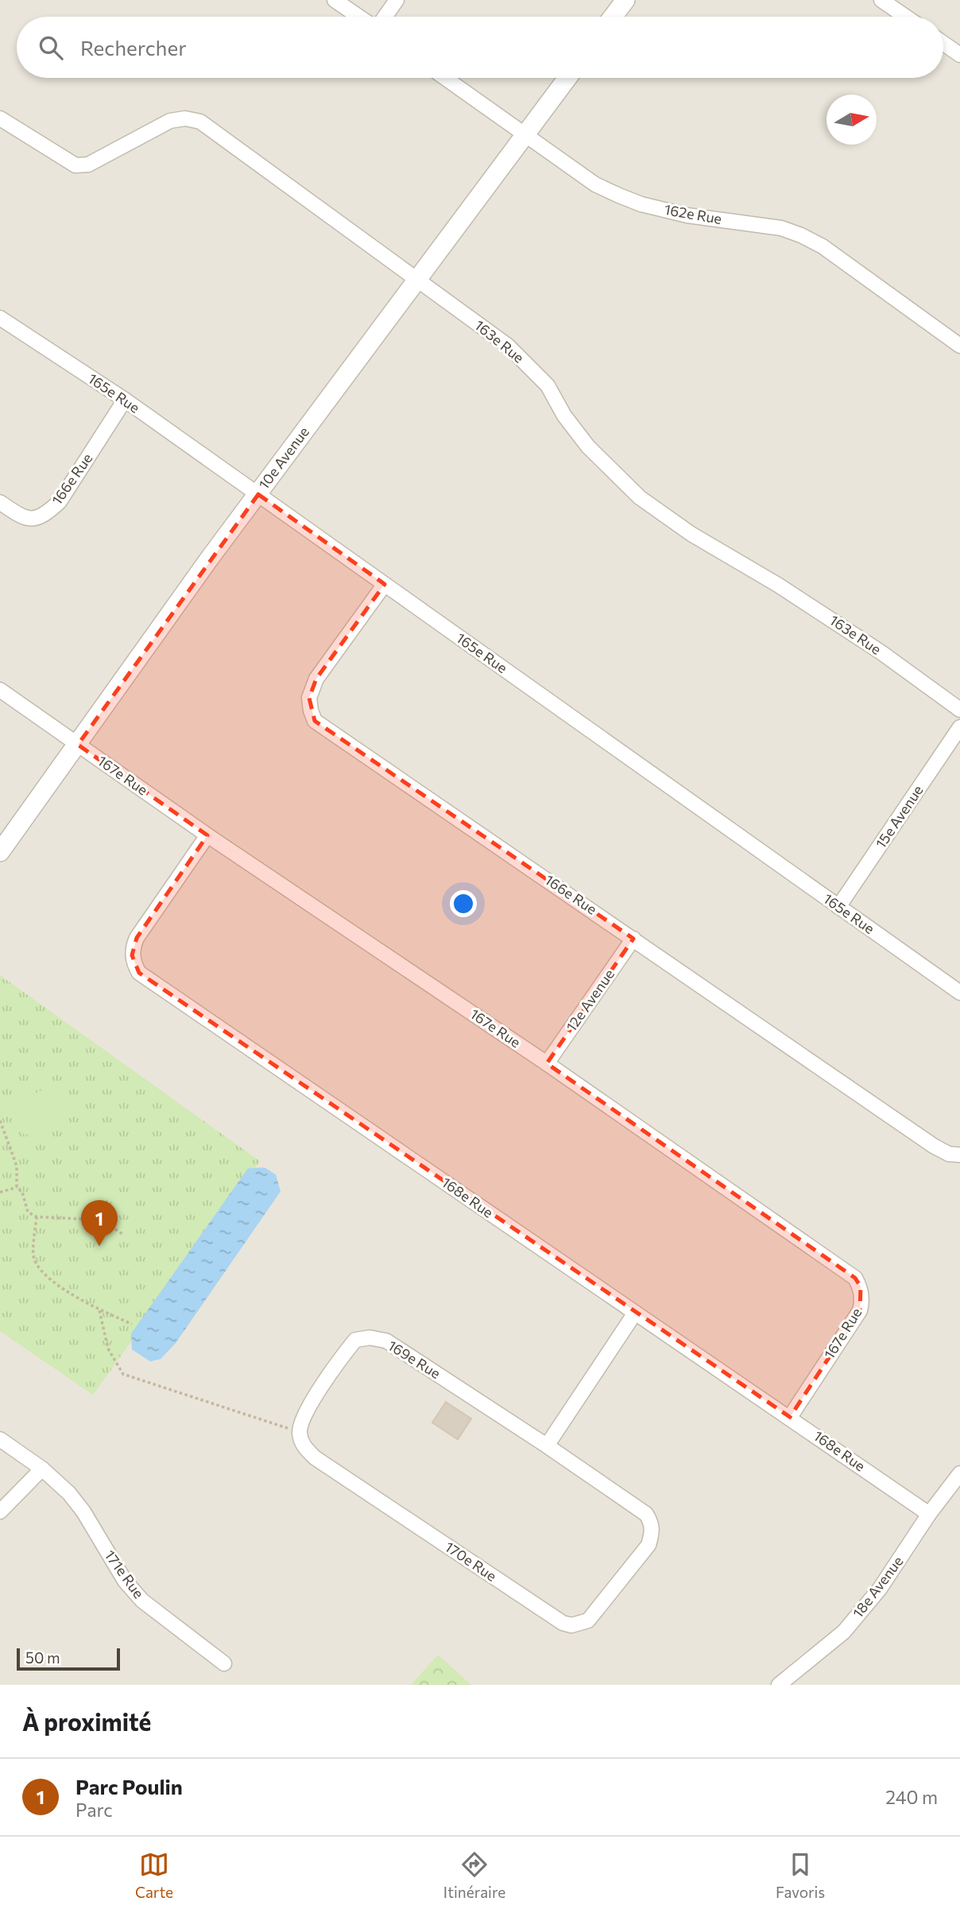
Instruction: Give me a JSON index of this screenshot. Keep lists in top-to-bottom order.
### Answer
{
  "streets": {
    "street": [
      "162e Rue",
      "163e Rue",
      "165e Rue",
      "10e Avenue",
      "166e Rue",
      "167e Rue",
      "15e Avenue",
      "12e Avenue",
      "168e Rue",
      "169e Rue",
      "170e Rue",
      "171e Rue",
      "18e Avenue"
    ]
  },
  "crossings": [
    ["162e Rue", "10e Avenue"],
    ["163e Rue", "10e Avenue"],
    ["165e Rue", "10e Avenue"],
    ["165e Rue", "166e Rue"],
    ["165e Rue", "15e Avenue"],
    ["10e Avenue", "167e Rue"],
    ["166e Rue", "12e Avenue"],
    ["167e Rue", "12e Avenue"],
    ["167e Rue", "168e Rue"],
    ["168e Rue", "18e Avenue"],
    ["169e Rue", "170e Rue"]
  ],
  "scale_bar": "50 m",
  "north": "right",
  "page": {
    "search": "Rechercher",
    "pins": "1",
    "scale": "50 m",
    "heading": "À proximité",
    "list": [
      {
        "mark": "1",
        "name": "Parc Poulin",
        "note": "Parc",
        "value": "240 m"
      }
    ],
    "nav": ["Carte", "Itinéraire", "Favoris"]
  }
}
